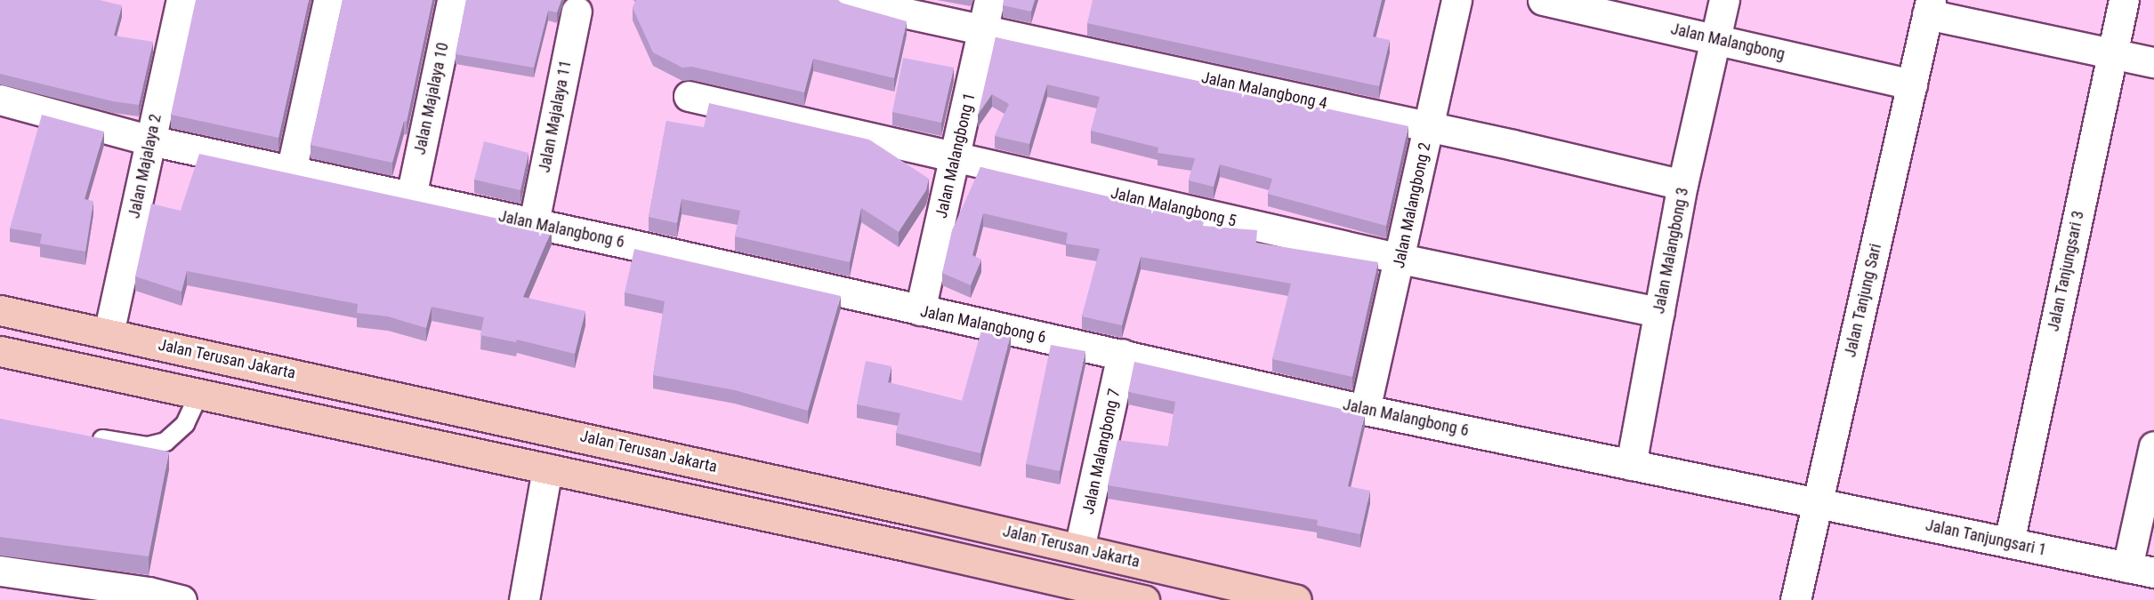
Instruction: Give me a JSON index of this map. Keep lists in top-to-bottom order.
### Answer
{
  "streets": {
    "main road": ["Jalan Terusan Jakarta"],
    "street": [
      "Jalan Malangbong",
      "Jalan Malangbong 4",
      "Jalan Majalaya 10",
      "Jalan Majalaya 11",
      "Jalan Malangbong 1",
      "Jalan Majalaya 2",
      "Jalan Malangbong 2",
      "Jalan Malangbong 5",
      "Jalan Malangbong 6",
      "Jalan Malangbong 3",
      "Jalan Tanjungsari 3",
      "Jalan Tanjung Sari",
      "Jalan Malangbong 7",
      "Jalan Tanjungsari 1"
    ]
  },
  "crossings": [
    ["Jalan Malangbong", "Jalan Malangbong 3"],
    ["Jalan Malangbong", "Jalan Tanjung Sari"],
    ["Jalan Malangbong 4", "Jalan Malangbong 1"],
    ["Jalan Malangbong 4", "Jalan Malangbong 2"],
    ["Jalan Malangbong 4", "Jalan Malangbong 3"],
    ["Jalan Majalaya 10", "Jalan Malangbong 6"],
    ["Jalan Majalaya 11", "Jalan Malangbong 6"],
    ["Jalan Malangbong 1", "Jalan Malangbong 5"],
    ["Jalan Malangbong 1", "Jalan Malangbong 6"],
    ["Jalan Majalaya 2", "Jalan Malangbong 6"],
    ["Jalan Majalaya 2", "Jalan Terusan Jakarta"],
    ["Jalan Malangbong 2", "Jalan Malangbong 5"],
    ["Jalan Malangbong 2", "Jalan Malangbong 6"],
    ["Jalan Malangbong 5", "Jalan Malangbong 3"],
    ["Jalan Malangbong 6", "Jalan Malangbong 3"],
    ["Jalan Malangbong 6", "Jalan Tanjung Sari"],
    ["Jalan Malangbong 6", "Jalan Malangbong 7"],
    ["Jalan Malangbong 6", "Jalan Tanjungsari 1"],
    ["Jalan Tanjungsari 3", "Jalan Tanjungsari 1"],
    ["Jalan Tanjung Sari", "Jalan Tanjungsari 1"],
    ["Jalan Terusan Jakarta", "Jalan Malangbong 7"]
  ]
}
